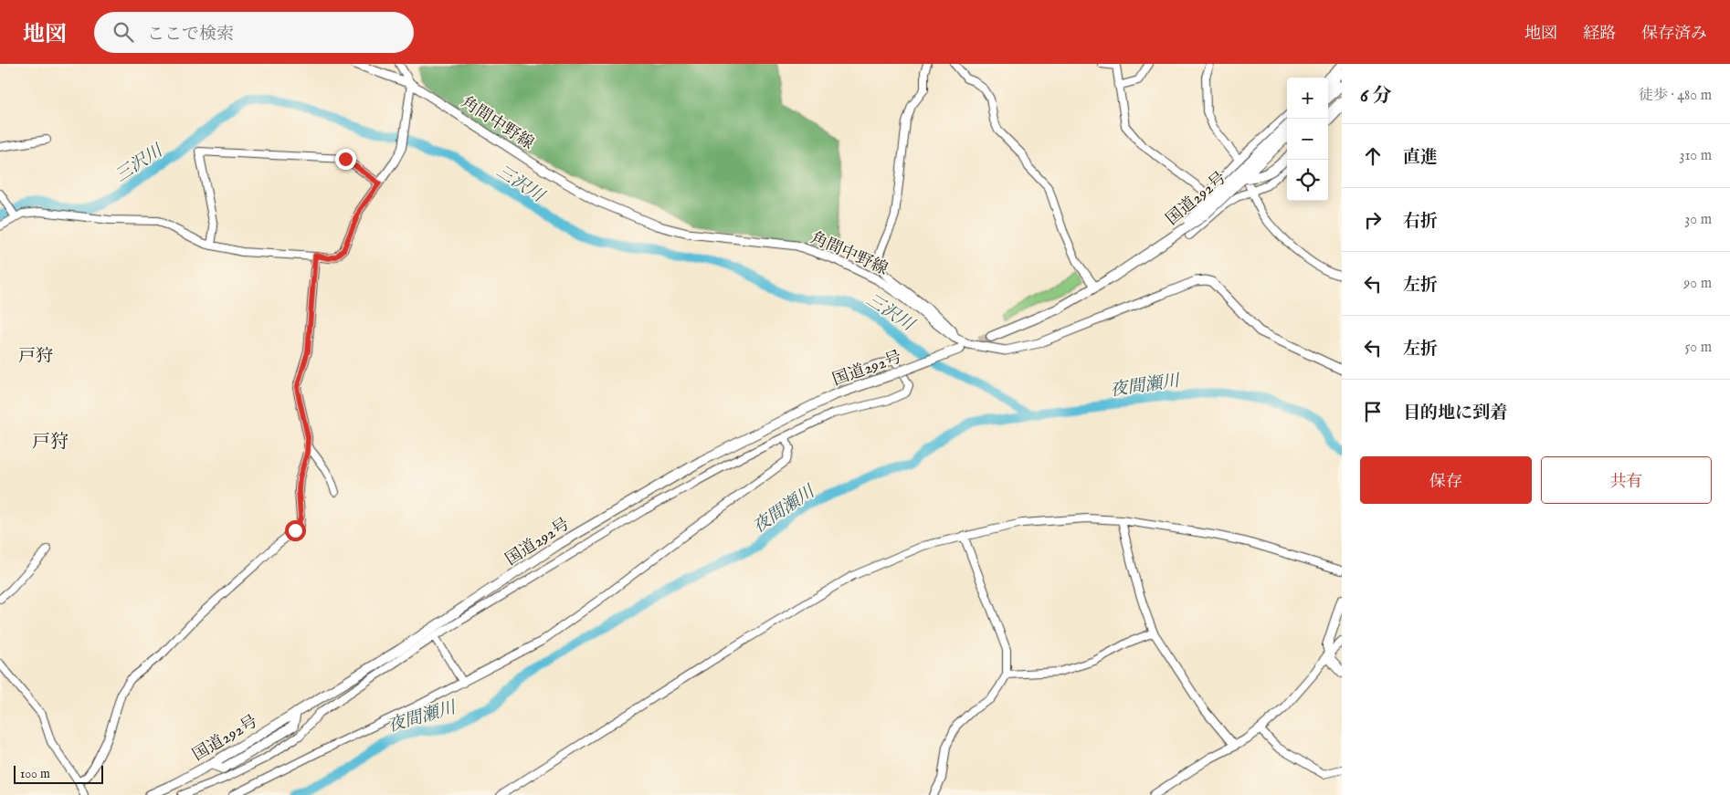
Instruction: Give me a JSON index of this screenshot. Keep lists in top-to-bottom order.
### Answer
{
  "streets": {
    "highway": ["国道292号"],
    "main road": ["角間中野線"]
  },
  "districts": ["戸狩", "戸狩"],
  "water": ["三沢川", "夜間瀬川"],
  "scale_bar": "100 m",
  "page": {
    "header": "地図",
    "search": "ここで検索",
    "nav": ["地図", "経路", "保存済み"],
    "heading": ["6 分", "徒歩 · 480 m"],
    "map_buttons": ["+", "−"],
    "list": [
      ["直進", "310 m"],
      ["右折", "30 m"],
      ["左折", "90 m"],
      ["左折", "50 m"],
      "目的地に到着"
    ],
    "buttons": ["保存", "共有"],
    "scale": "100 m"
  }
}
